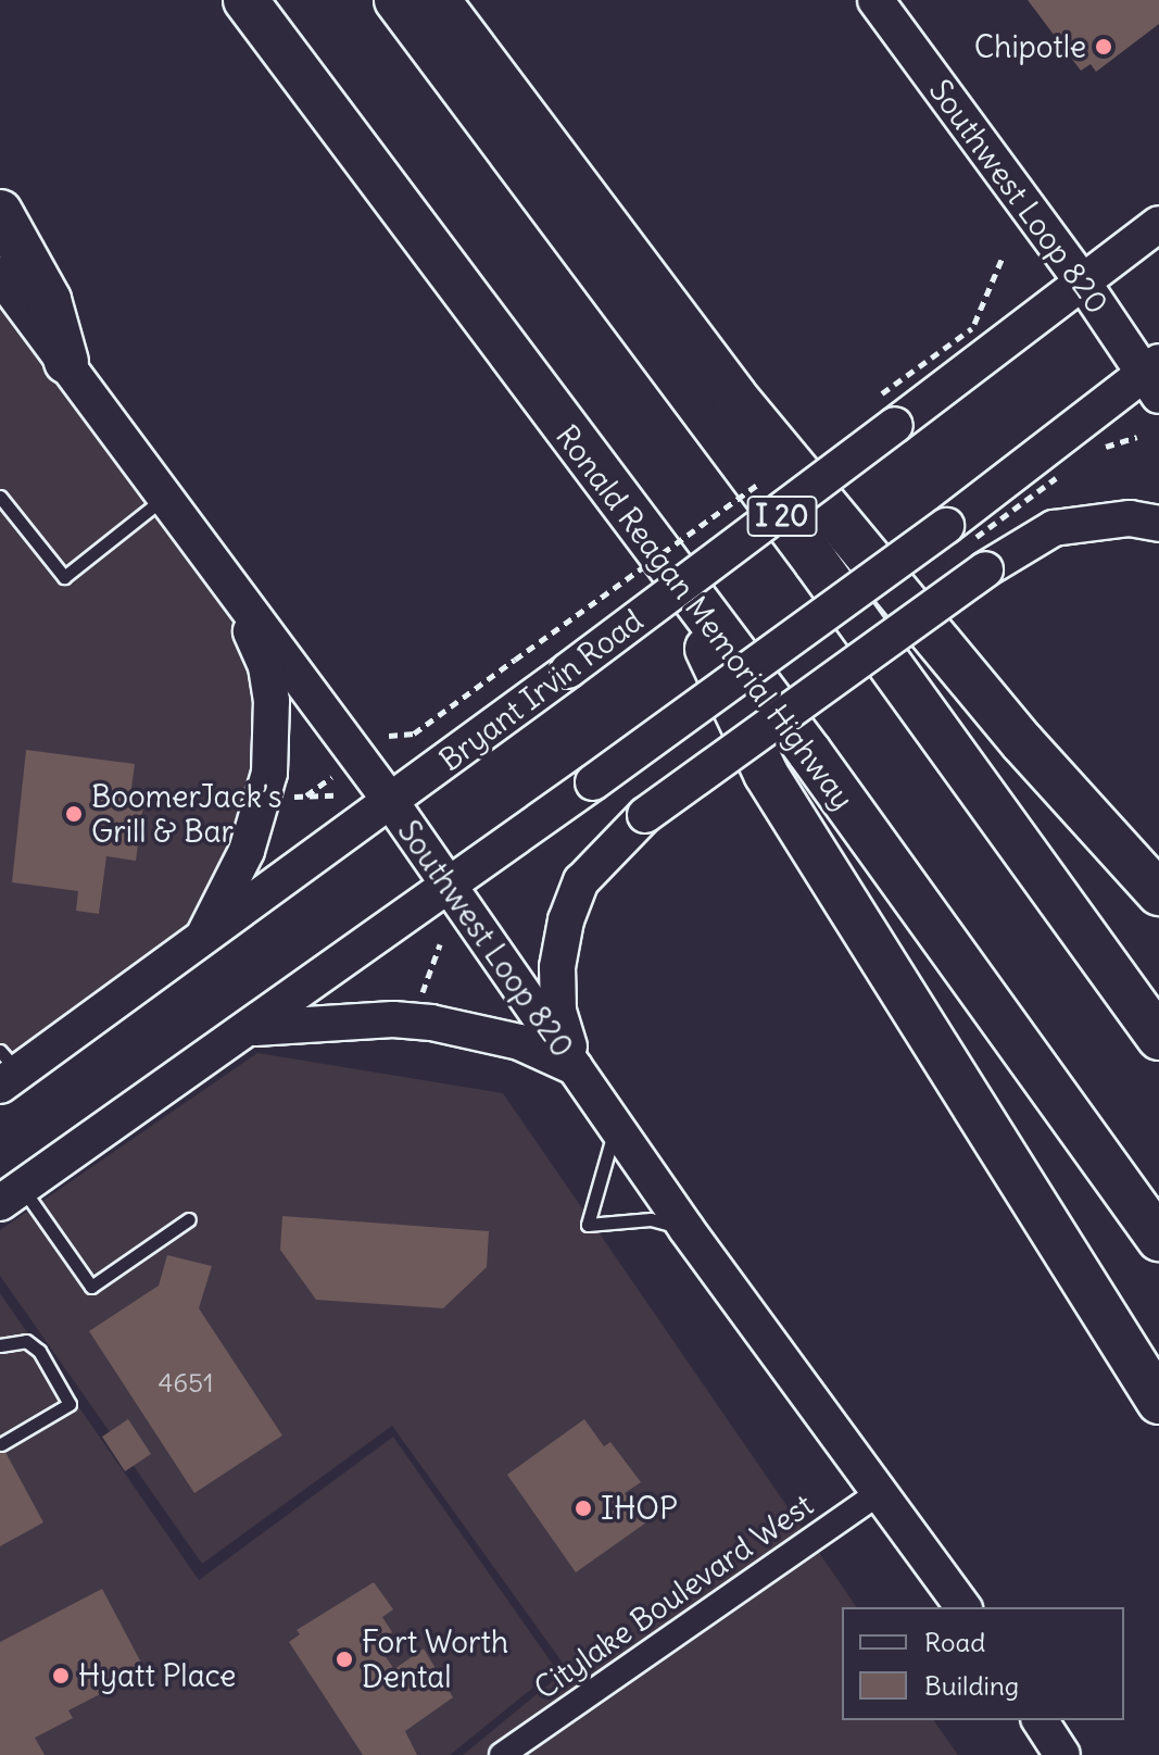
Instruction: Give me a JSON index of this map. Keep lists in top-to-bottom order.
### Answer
{
  "streets": {
    "highway": ["I 20", "Ronald Reagan Memorial Highway"],
    "main road": ["Southwest Loop 820", "Bryant Irvin Road"],
    "street": ["Citylake Boulevard West"]
  },
  "crossings": [
    ["Southwest Loop 820", "Bryant Irvin Road"],
    ["Southwest Loop 820", "Citylake Boulevard West"]
  ],
  "places": [
    "Chipotle",
    "BoomerJack’s Grill & Bar",
    "IHOP",
    "Fort Worth Dental",
    "Hyatt Place"
  ],
  "house_numbers": ["4651"],
  "legend": ["Road", "Building"]
}
